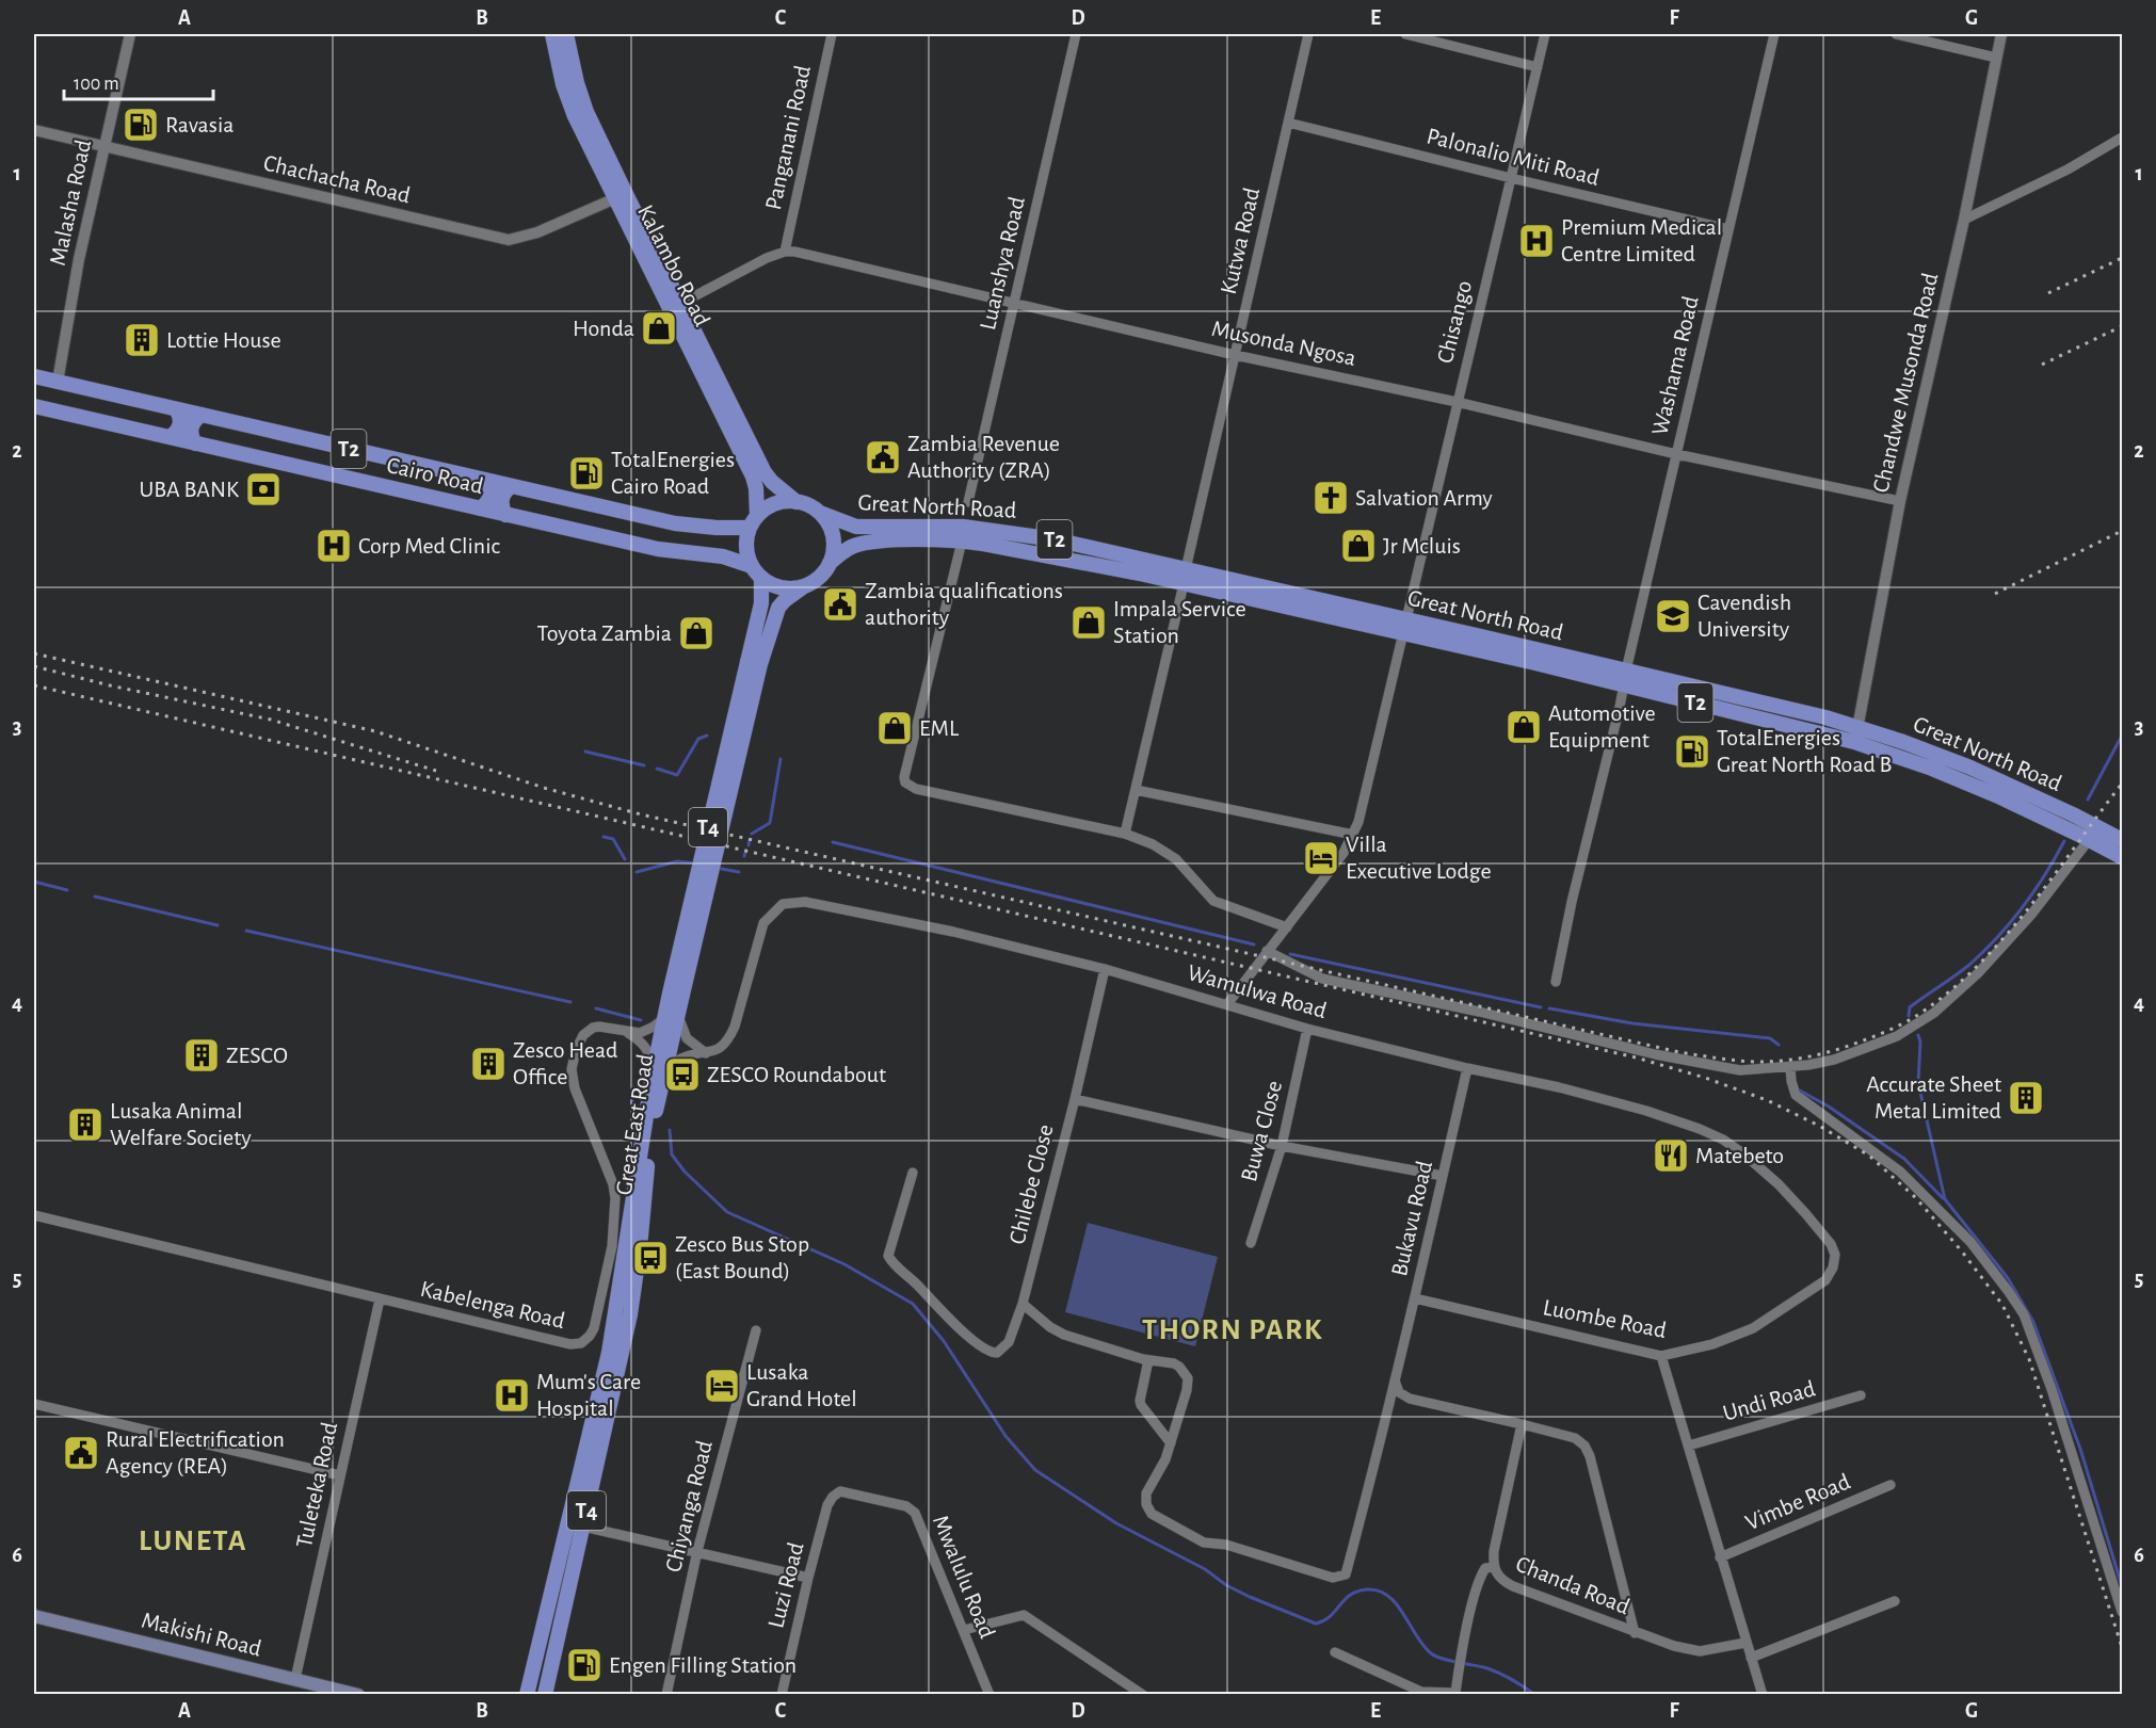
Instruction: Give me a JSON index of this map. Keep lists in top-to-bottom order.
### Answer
{
  "streets": {
    "main road": [
      "Kalambo Road",
      "T2",
      "Cairo Road",
      "Great North Road",
      "T4",
      "Great East Road",
      "Makishi Road"
    ],
    "street": [
      "Panganani Road",
      "Palonalio Miti Road",
      "Chachacha Road",
      "Malasha Road",
      "Kutwa Road",
      "Luanshya Road",
      "Chisango",
      "Musonda Ngosa",
      "Washama Road",
      "Chandwe Musonda Road",
      "Wamulwa Road",
      "Buwa Close",
      "Chilebe Close",
      "Bukavu Road",
      "Kabelenga Road",
      "Luombe Road",
      "Undi Road",
      "Tuleteka Road",
      "Vimbe Road",
      "Chiyanga Road",
      "Mwalulu Road",
      "Luzi Road",
      "Chanda Road"
    ]
  },
  "crossings": [
    ["Panganani Road", "Musonda Ngosa"],
    ["Palonalio Miti Road", "Kutwa Road"],
    ["Palonalio Miti Road", "Chisango"],
    ["Palonalio Miti Road", "Washama Road"],
    ["Chachacha Road", "Malasha Road"],
    ["Chachacha Road", "Kalambo Road"],
    ["Malasha Road", "Cairo Road"],
    ["Kutwa Road", "Musonda Ngosa"],
    ["Kutwa Road", "Great North Road"],
    ["Luanshya Road", "Musonda Ngosa"],
    ["Kalambo Road", "Cairo Road"],
    ["Kalambo Road", "Great North Road"],
    ["Kalambo Road", "Great East Road"],
    ["Chisango", "Musonda Ngosa"],
    ["Chisango", "Great North Road"],
    ["Chisango", "Wamulwa Road"],
    ["Musonda Ngosa", "Washama Road"],
    ["Musonda Ngosa", "Chandwe Musonda Road"],
    ["Washama Road", "Great North Road"],
    ["Chandwe Musonda Road", "Great North Road"],
    ["Cairo Road", "Great North Road"],
    ["Cairo Road", "Great East Road"],
    ["Great North Road", "Great East Road"],
    ["Wamulwa Road", "Great East Road"],
    ["Wamulwa Road", "Buwa Close"],
    ["Wamulwa Road", "Chilebe Close"],
    ["Wamulwa Road", "Bukavu Road"],
    ["Wamulwa Road", "Luombe Road"],
    ["Great East Road", "Kabelenga Road"],
    ["Bukavu Road", "Luombe Road"],
    ["Kabelenga Road", "Tuleteka Road"],
    ["Tuleteka Road", "Makishi Road"],
    ["Mwalulu Road", "Luzi Road"]
  ],
  "districts": ["THORN PARK", "LUNETA"],
  "places": {
    "fuel station": [
      "Ravasia",
      "TotalEnergies Cairo Road",
      "TotalEnergies Great North Road B",
      "Engen Filling Station"
    ],
    "hospital": ["Premium Medical Centre Limited", "Corp Med Clinic", "Mum's Care Hospital"],
    "shop": [
      "Honda",
      "Jr Mcluis",
      "Impala Service Station",
      "Toyota Zambia",
      "Automotive Equipment",
      "EML"
    ],
    "building": [
      "Lottie House",
      "ZESCO",
      "Zesco Head Office",
      "Accurate Sheet Metal Limited",
      "Lusaka Animal Welfare Society"
    ],
    "public building": ["Zambia Revenue Authority (ZRA)", "Zambia qualifications authority", "Rural Electrification Agency (REA)"],
    "bank": ["UBA BANK"],
    "church": ["Salvation Army"],
    "school or university": ["Cavendish University"],
    "hotel": ["Villa Executive Lodge", "Lusaka Grand Hotel"],
    "bus stop": ["ZESCO Roundabout", "Zesco Bus Stop (East Bound)"],
    "restaurant": ["Matebeto"]
  },
  "scale_bar": "100 m",
  "grid": {
    "columns": [
      "A",
      "B",
      "C",
      "D",
      "E",
      "F",
      "G"
    ],
    "rows": [
      "1",
      "2",
      "3",
      "4",
      "5",
      "6"
    ]
  }
}
